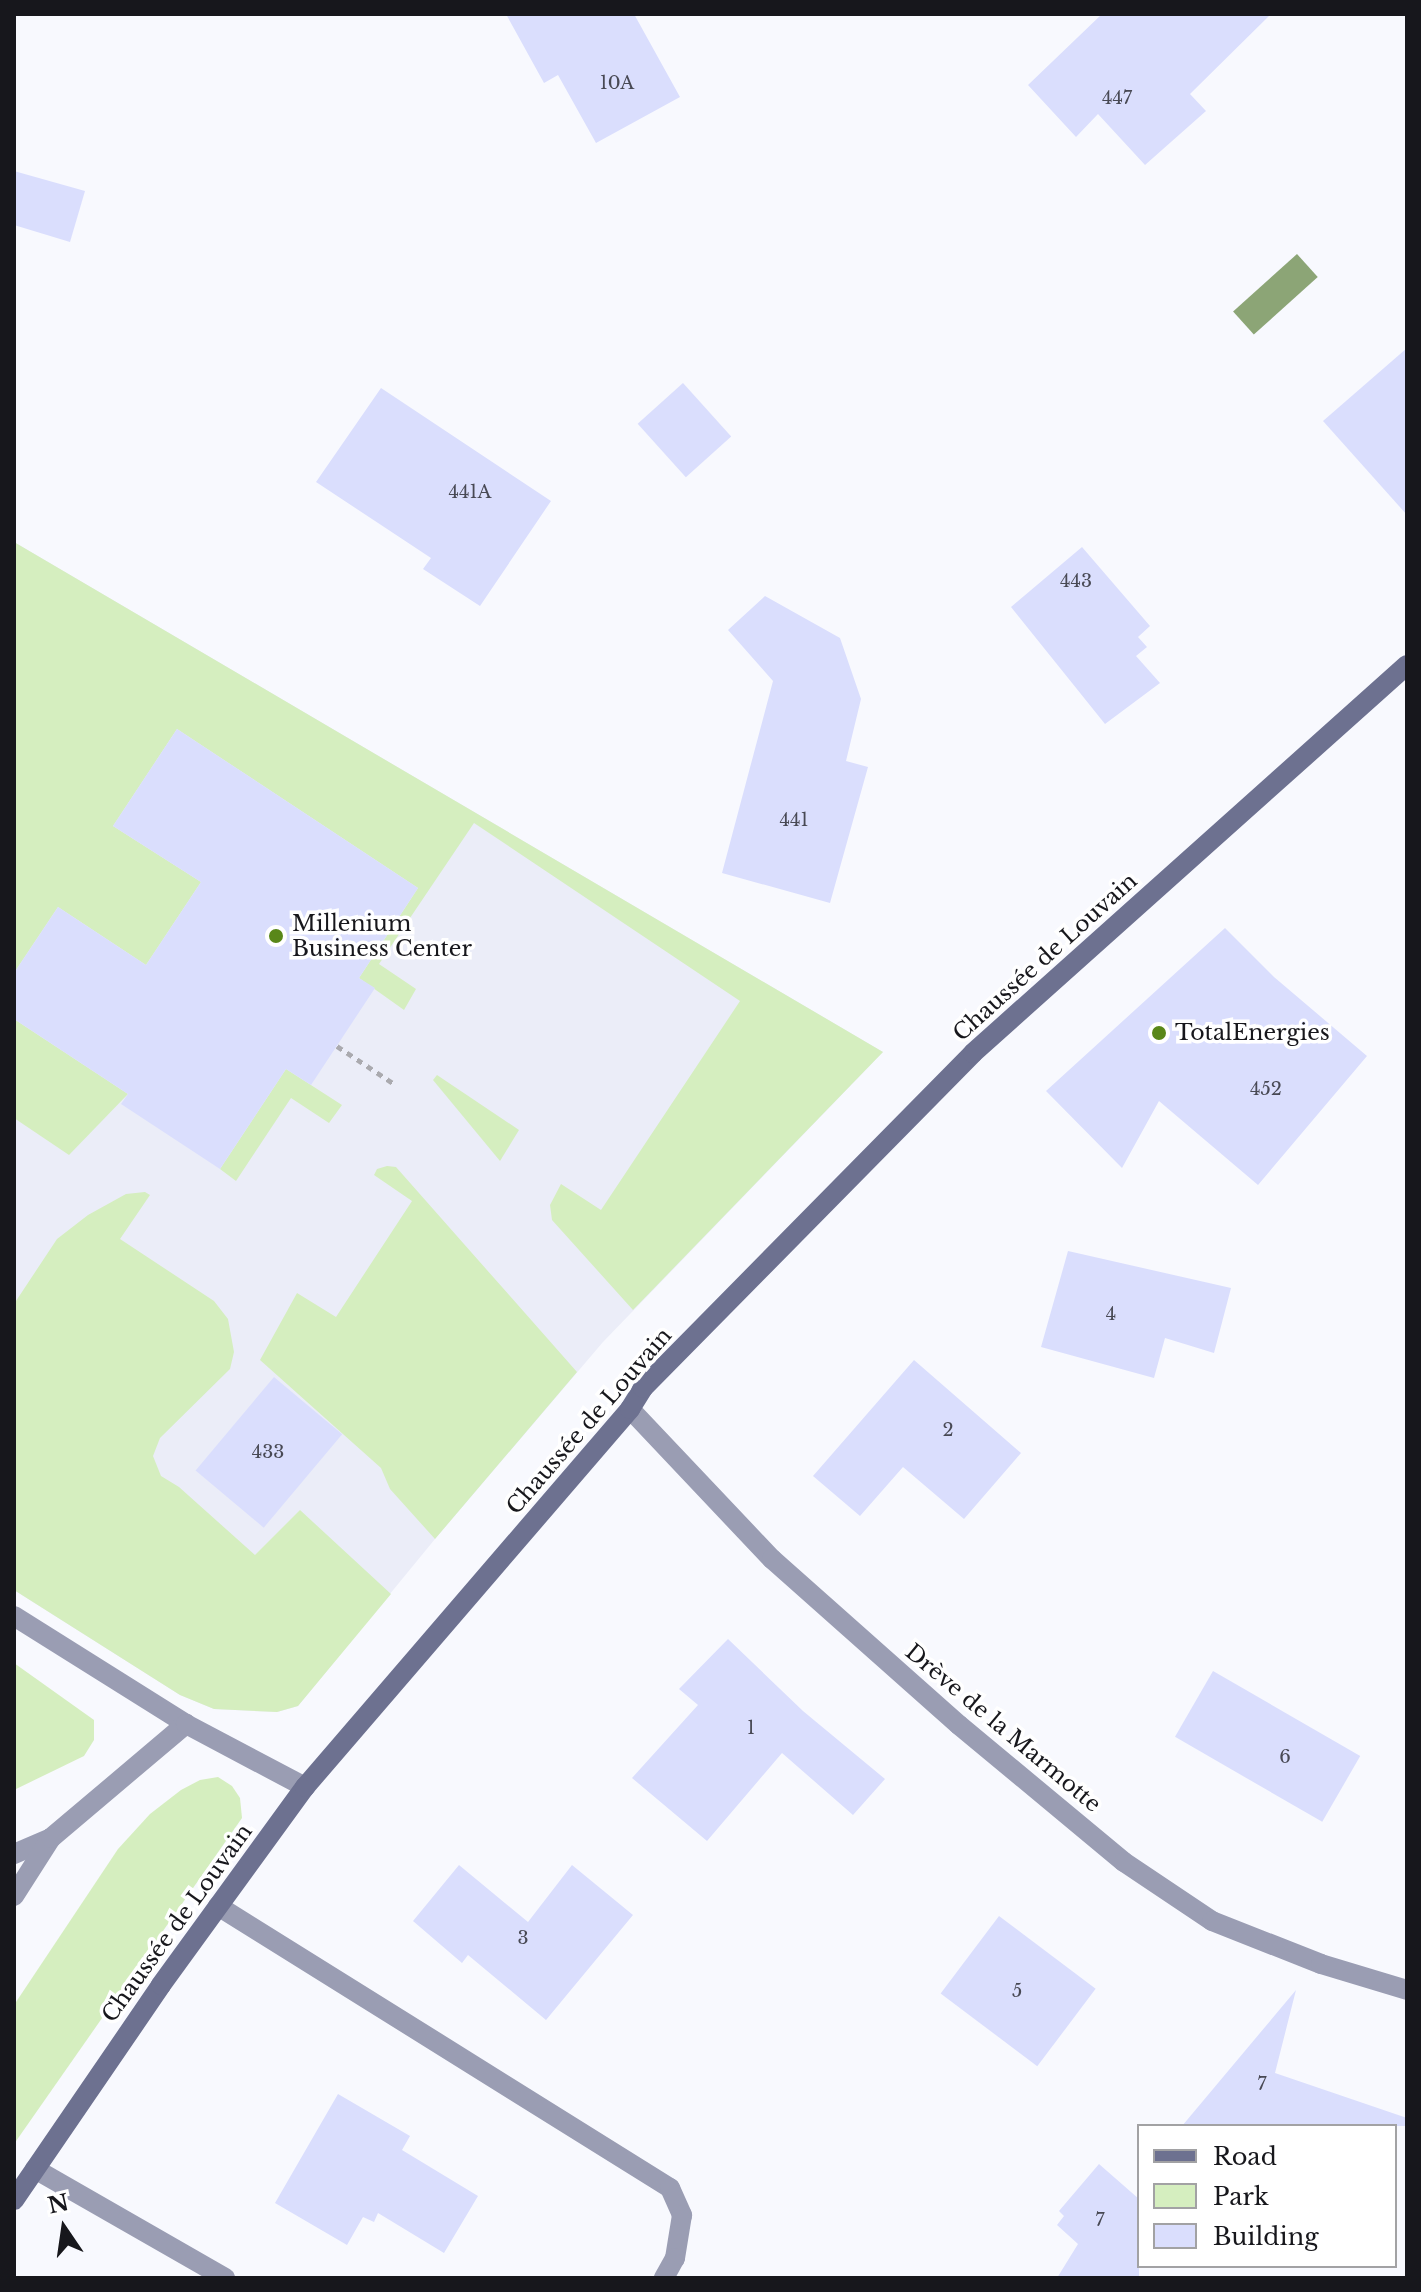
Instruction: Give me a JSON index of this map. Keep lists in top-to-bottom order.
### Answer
{
  "streets": {
    "main road": ["Chaussée de Louvain"],
    "street": ["Drève de la Marmotte"]
  },
  "crossings": [
    ["Chaussée de Louvain", "Drève de la Marmotte"]
  ],
  "places": ["Millenium Business Center", "TotalEnergies"],
  "house_numbers": [
    "10A",
    "447",
    "441A",
    "443",
    "441",
    "452",
    "4",
    "2",
    "433",
    "1",
    "6",
    "3",
    "5",
    "7",
    "7"
  ],
  "legend": ["Road", "Park", "Building"],
  "north": "top"
}
